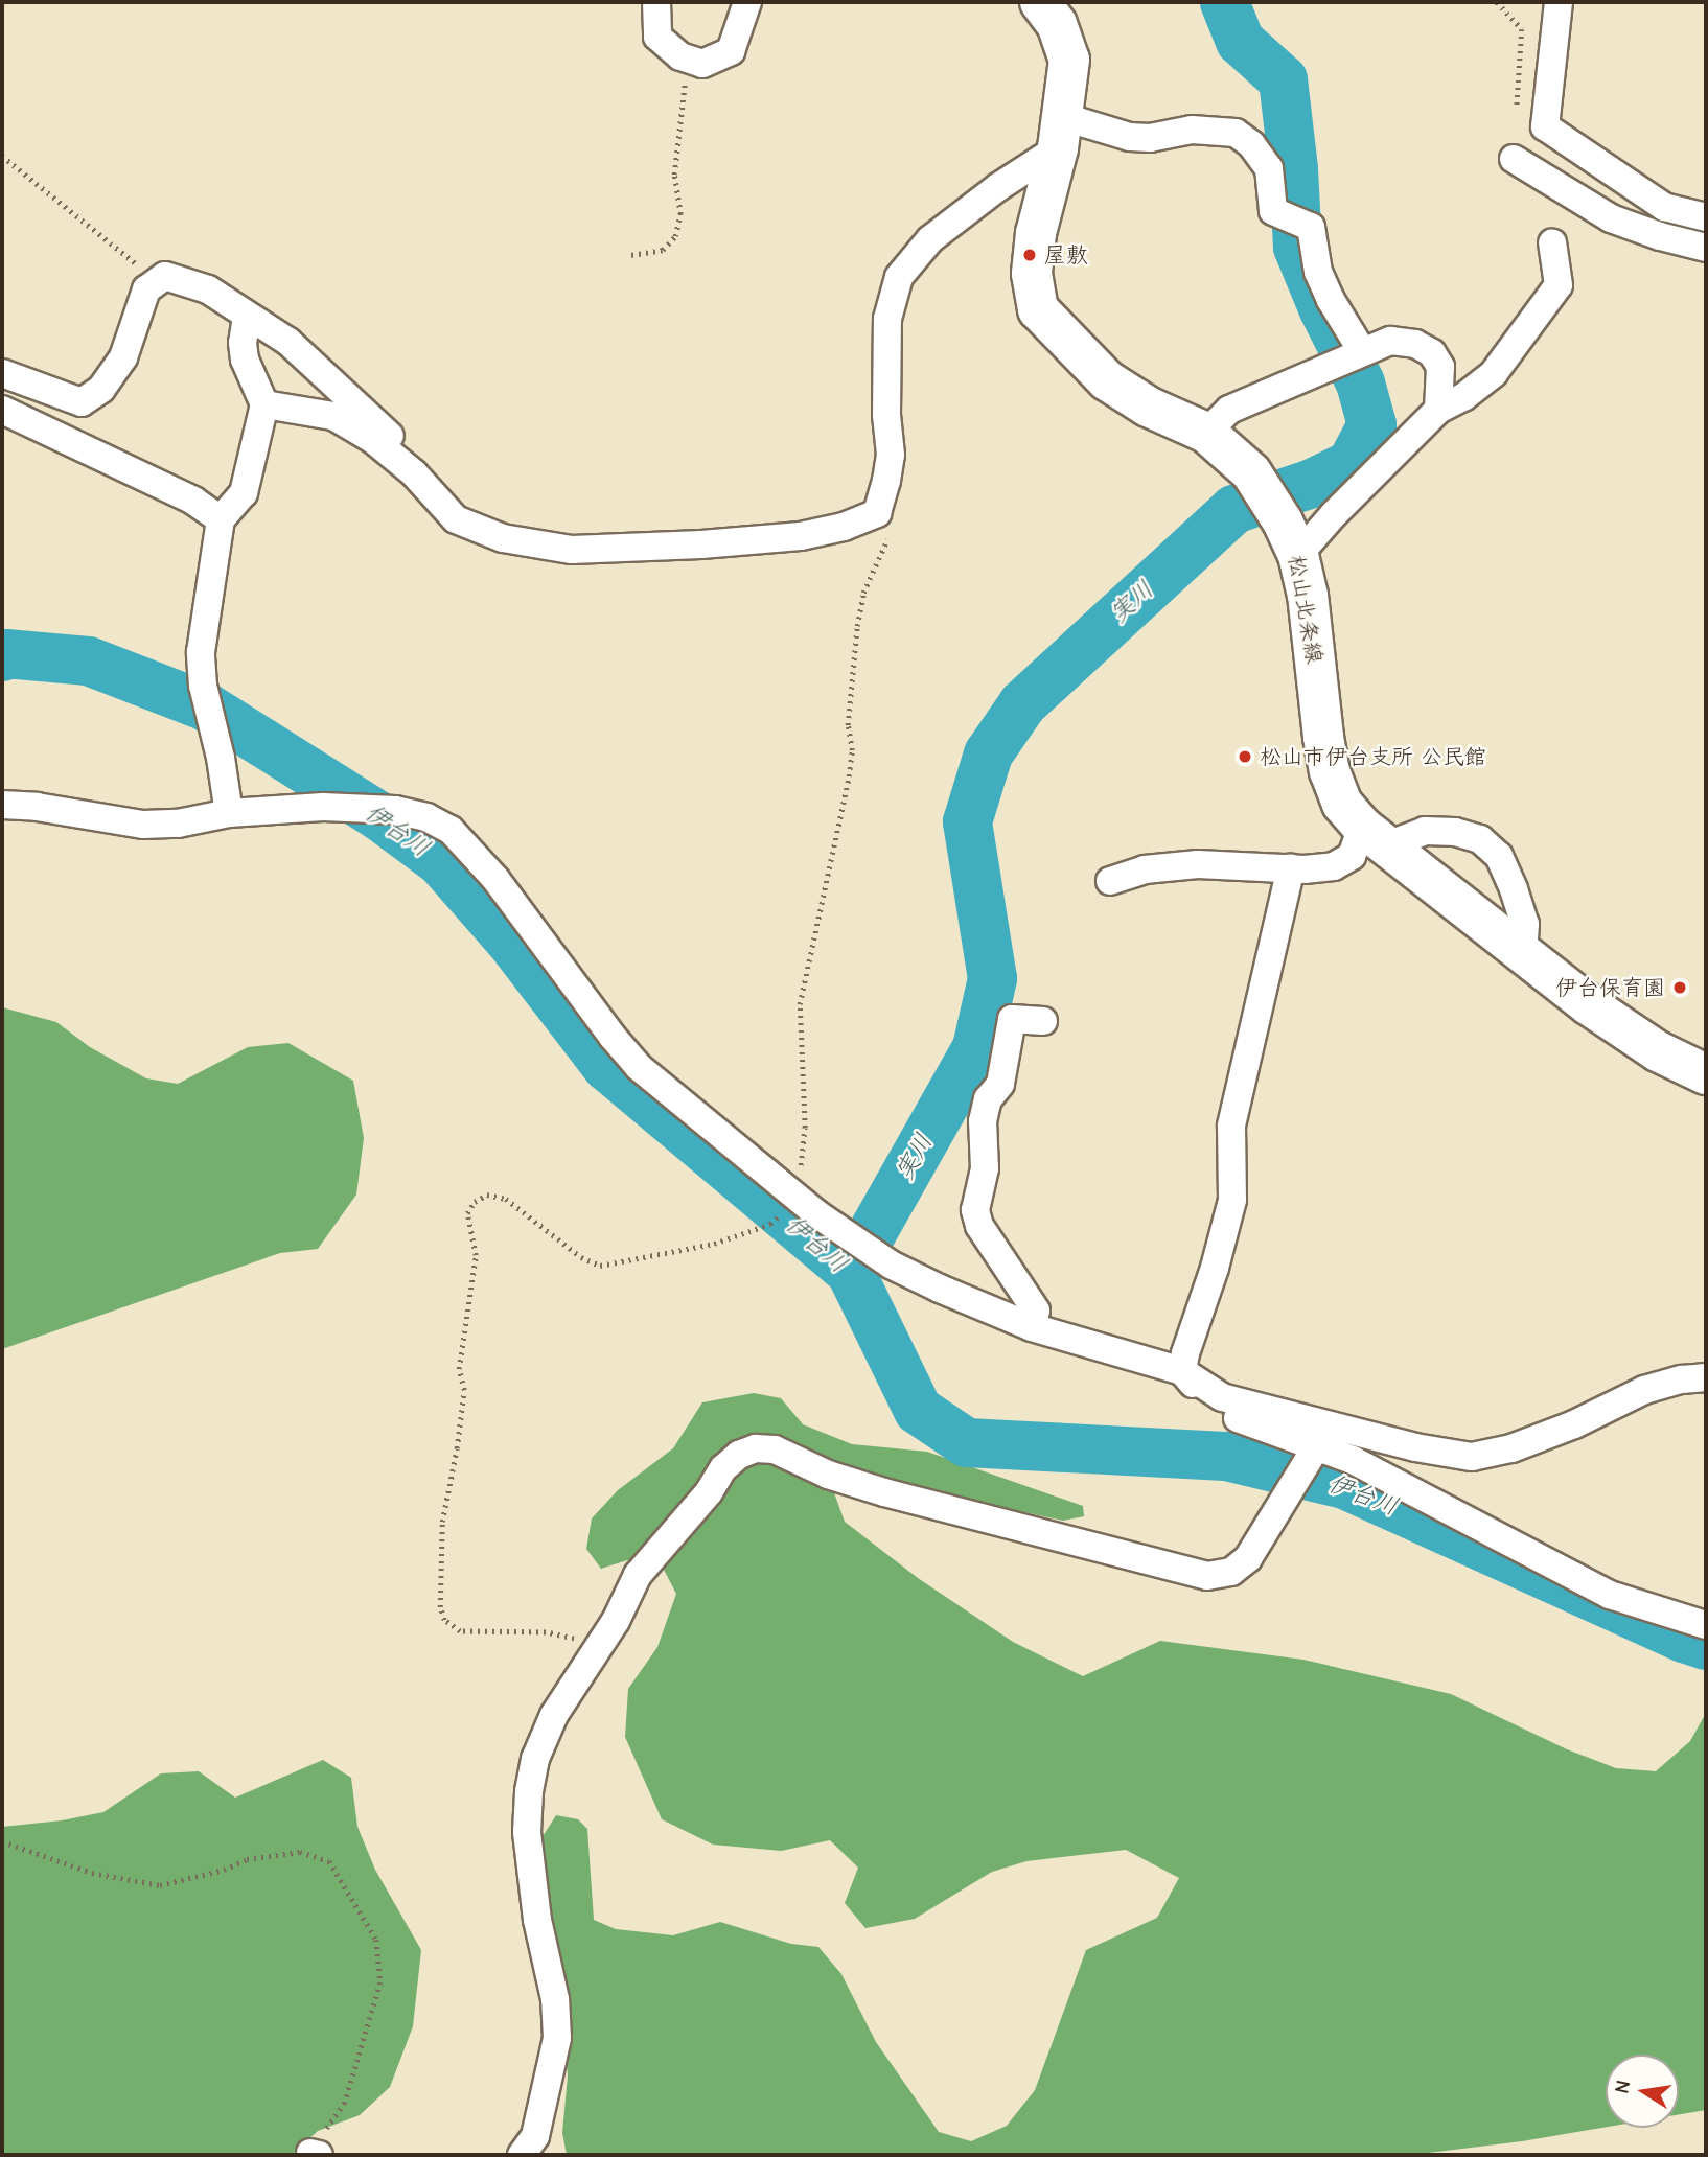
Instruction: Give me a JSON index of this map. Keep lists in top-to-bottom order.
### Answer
{
  "streets": {
    "main road": ["松山北条線"]
  },
  "water": ["実川", "伊台川"],
  "places": ["屋敷", "松山市伊台支所 公民館", "伊台保育園"],
  "north": "left"
}
